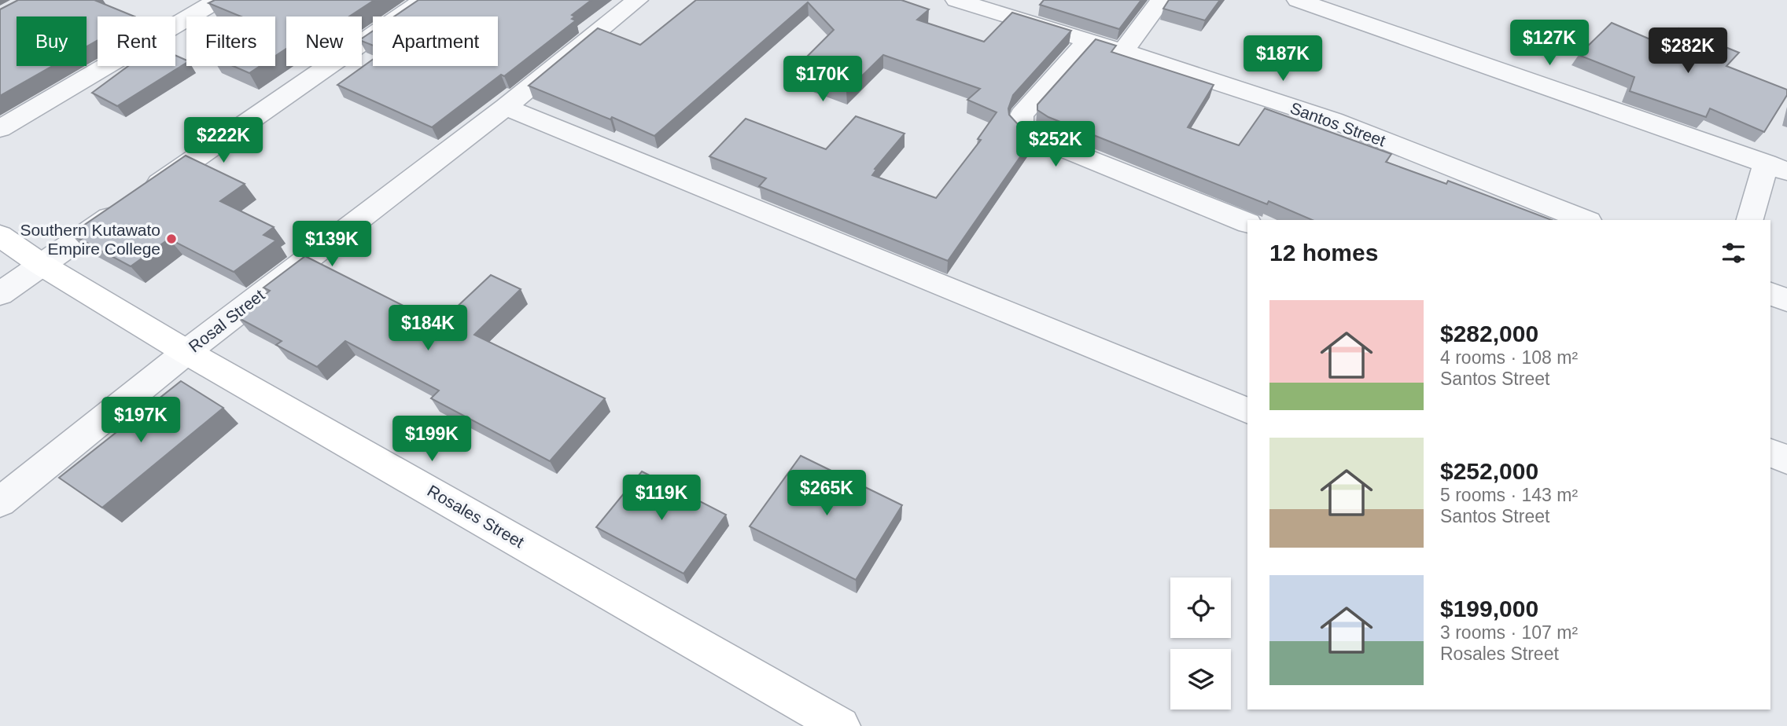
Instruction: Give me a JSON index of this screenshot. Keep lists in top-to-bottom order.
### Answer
{
  "streets": {
    "main road": ["Rosales Street"],
    "street": ["Santos Street", "Rosal Street"]
  },
  "crossings": [
    ["Rosal Street", "Rosales Street"]
  ],
  "places": ["Southern Kutawato Empire College"],
  "page": {
    "chip": [
      "Buy",
      "Rent",
      "Filters",
      "New",
      "Apartment"
    ],
    "price": [
      "$127K",
      "$282K",
      "$187K",
      "$170K",
      "$222K",
      "$252K",
      "$139K",
      "$184K",
      "$197K",
      "$199K",
      "$265K",
      "$119K"
    ],
    "heading": "12 homes",
    "list": [
      {
        "name": "$282,000",
        "note": "4 rooms · 108 m² · Santos Street"
      },
      {
        "name": "$252,000",
        "note": "5 rooms · 143 m² · Santos Street"
      },
      {
        "name": "$199,000",
        "note": "3 rooms · 107 m² · Rosales Street"
      }
    ]
  }
}
